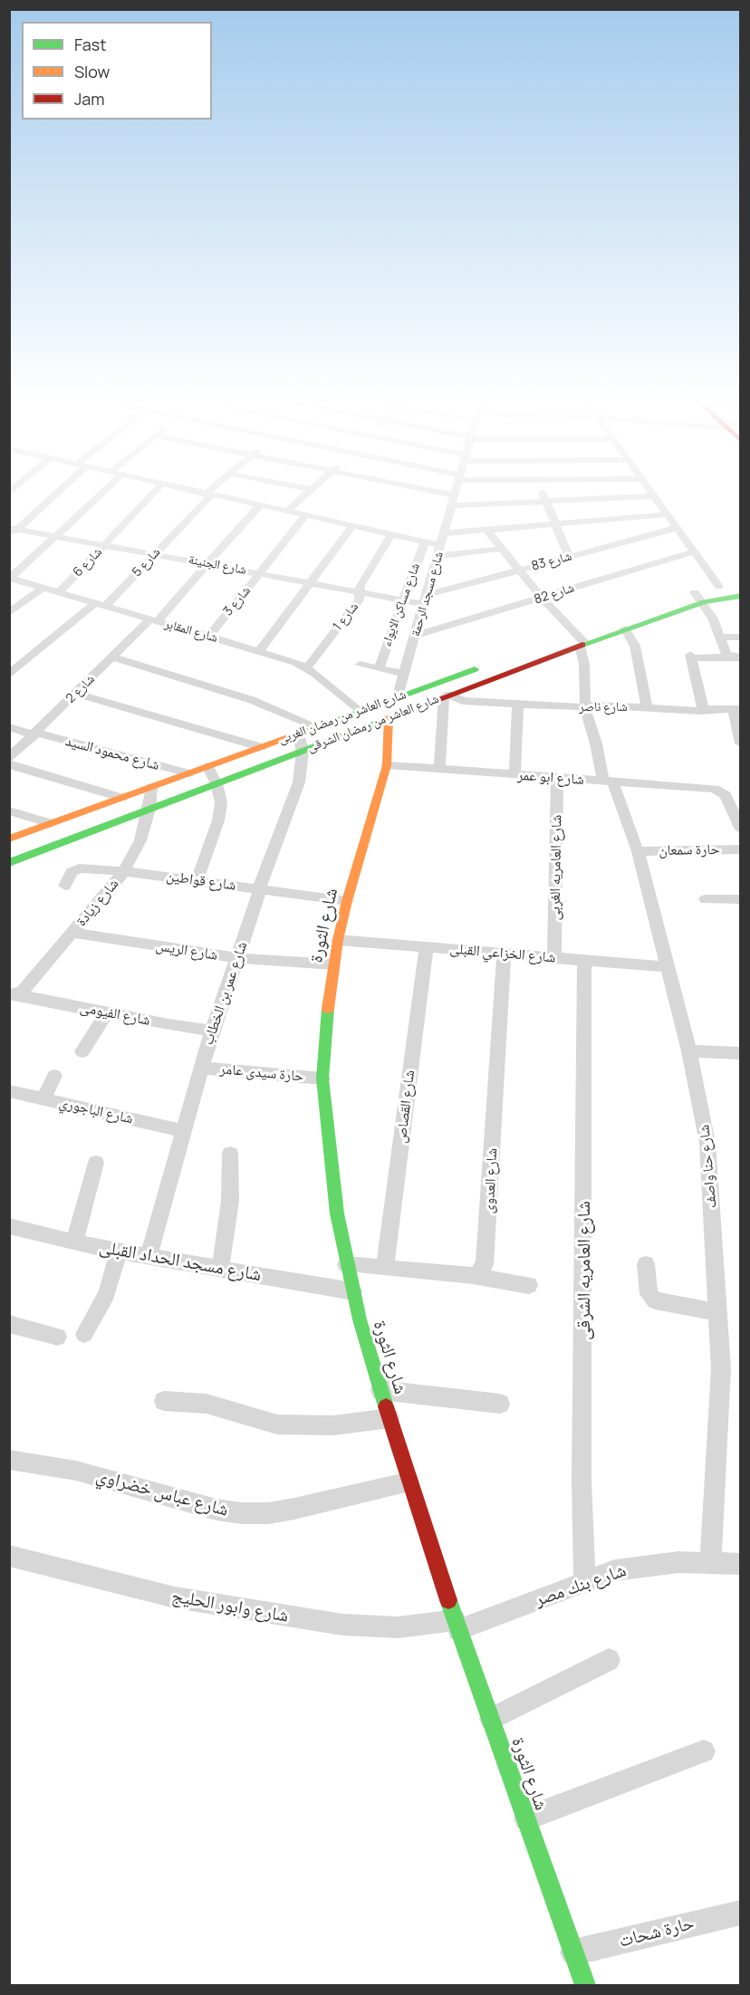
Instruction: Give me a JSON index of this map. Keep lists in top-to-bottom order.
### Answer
{
  "streets": {
    "street": [
      "شارع 83",
      "شارع 6",
      "شارع 5",
      "شارع الجنينة",
      "شارع مسجد الرحمة",
      "شارع 82",
      "شارع 3",
      "شارع مساكن الايواء",
      "شارع 1",
      "شارع المقابر",
      "شارع 2",
      "شارع ناصر",
      "شارع العاشر من رمضان الغربى",
      "شارع العاشر من رمضان الشرقى",
      "شارع محمود السيد",
      "شارع ابو عمر",
      "حارة سمعان",
      "شارع العامريه الغربى",
      "شارع قواطين",
      "شارع زيادة",
      "شارع الثورة",
      "شارع الريس",
      "شارع الخزاعي القبلى",
      "شارع عمر بن الخطاب",
      "شارع الفيومى",
      "حارة سيدى عامر",
      "شارع القصاص",
      "شارع الباجوري",
      "شارع حنا واصف",
      "شارع العدوى",
      "شارع مسجد الحداد القبلى",
      "شارع العامريه الشرقى",
      "شارع عباس خضراوي",
      "شارع بنك مصر",
      "شارع وابور الحليج",
      "حارة شحات"
    ]
  },
  "crossings": [
    ["شارع 83", "شارع الجنينة"],
    ["شارع 83", "شارع مسجد الرحمة"],
    ["شارع 6", "شارع الجنينة"],
    ["شارع 6", "شارع المقابر"],
    ["شارع 5", "شارع الجنينة"],
    ["شارع 5", "شارع المقابر"],
    ["شارع الجنينة", "شارع مسجد الرحمة"],
    ["شارع الجنينة", "شارع 3"],
    ["شارع الجنينة", "شارع مساكن الايواء"],
    ["شارع الجنينة", "شارع 1"],
    ["شارع الجنينة", "شارع 2"],
    ["شارع مسجد الرحمة", "شارع 82"],
    ["شارع مسجد الرحمة", "شارع العاشر من رمضان الغربى"],
    ["شارع 3", "شارع المقابر"],
    ["شارع 1", "شارع المقابر"],
    ["شارع المقابر", "شارع 2"],
    ["شارع المقابر", "شارع العاشر من رمضان الغربى"],
    ["شارع 2", "شارع محمود السيد"],
    ["شارع ناصر", "شارع العاشر من رمضان الشرقى"],
    ["شارع ناصر", "شارع حنا واصف"],
    ["شارع العاشر من رمضان الغربى", "شارع محمود السيد"],
    ["شارع العاشر من رمضان الغربى", "شارع زيادة"],
    ["شارع العاشر من رمضان الغربى", "شارع عمر بن الخطاب"],
    ["شارع العاشر من رمضان الشرقى", "شارع زيادة"],
    ["شارع العاشر من رمضان الشرقى", "شارع الثورة"],
    ["شارع العاشر من رمضان الشرقى", "شارع عمر بن الخطاب"],
    ["شارع العاشر من رمضان الشرقى", "شارع حنا واصف"],
    ["شارع ابو عمر", "شارع العامريه الغربى"],
    ["شارع ابو عمر", "شارع الثورة"],
    ["شارع ابو عمر", "شارع حنا واصف"],
    ["حارة سمعان", "شارع حنا واصف"],
    ["شارع العامريه الغربى", "شارع الخزاعي القبلى"],
    ["شارع قواطين", "شارع زيادة"],
    ["شارع قواطين", "شارع الثورة"],
    ["شارع قواطين", "شارع عمر بن الخطاب"],
    ["شارع زيادة", "شارع الريس"],
    ["شارع زيادة", "شارع الفيومى"],
    ["شارع الثورة", "شارع الريس"],
    ["شارع الثورة", "شارع الخزاعي القبلى"],
    ["شارع الثورة", "حارة سيدى عامر"],
    ["شارع الثورة", "شارع مسجد الحداد القبلى"],
    ["شارع الثورة", "شارع عباس خضراوي"],
    ["شارع الثورة", "شارع بنك مصر"],
    ["شارع الثورة", "شارع وابور الحليج"],
    ["شارع الثورة", "حارة شحات"],
    ["شارع الريس", "شارع عمر بن الخطاب"],
    ["شارع الخزاعي القبلى", "شارع القصاص"],
    ["شارع الخزاعي القبلى", "شارع حنا واصف"],
    ["شارع الخزاعي القبلى", "شارع العدوى"],
    ["شارع الخزاعي القبلى", "شارع العامريه الشرقى"],
    ["شارع عمر بن الخطاب", "شارع الفيومى"],
    ["شارع عمر بن الخطاب", "حارة سيدى عامر"],
    ["شارع عمر بن الخطاب", "شارع الباجوري"],
    ["شارع عمر بن الخطاب", "شارع مسجد الحداد القبلى"],
    ["شارع حنا واصف", "شارع بنك مصر"],
    ["شارع العامريه الشرقى", "شارع بنك مصر"],
    ["شارع بنك مصر", "شارع وابور الحليج"]
  ],
  "legend": ["Fast", "Slow", "Jam"]
}
